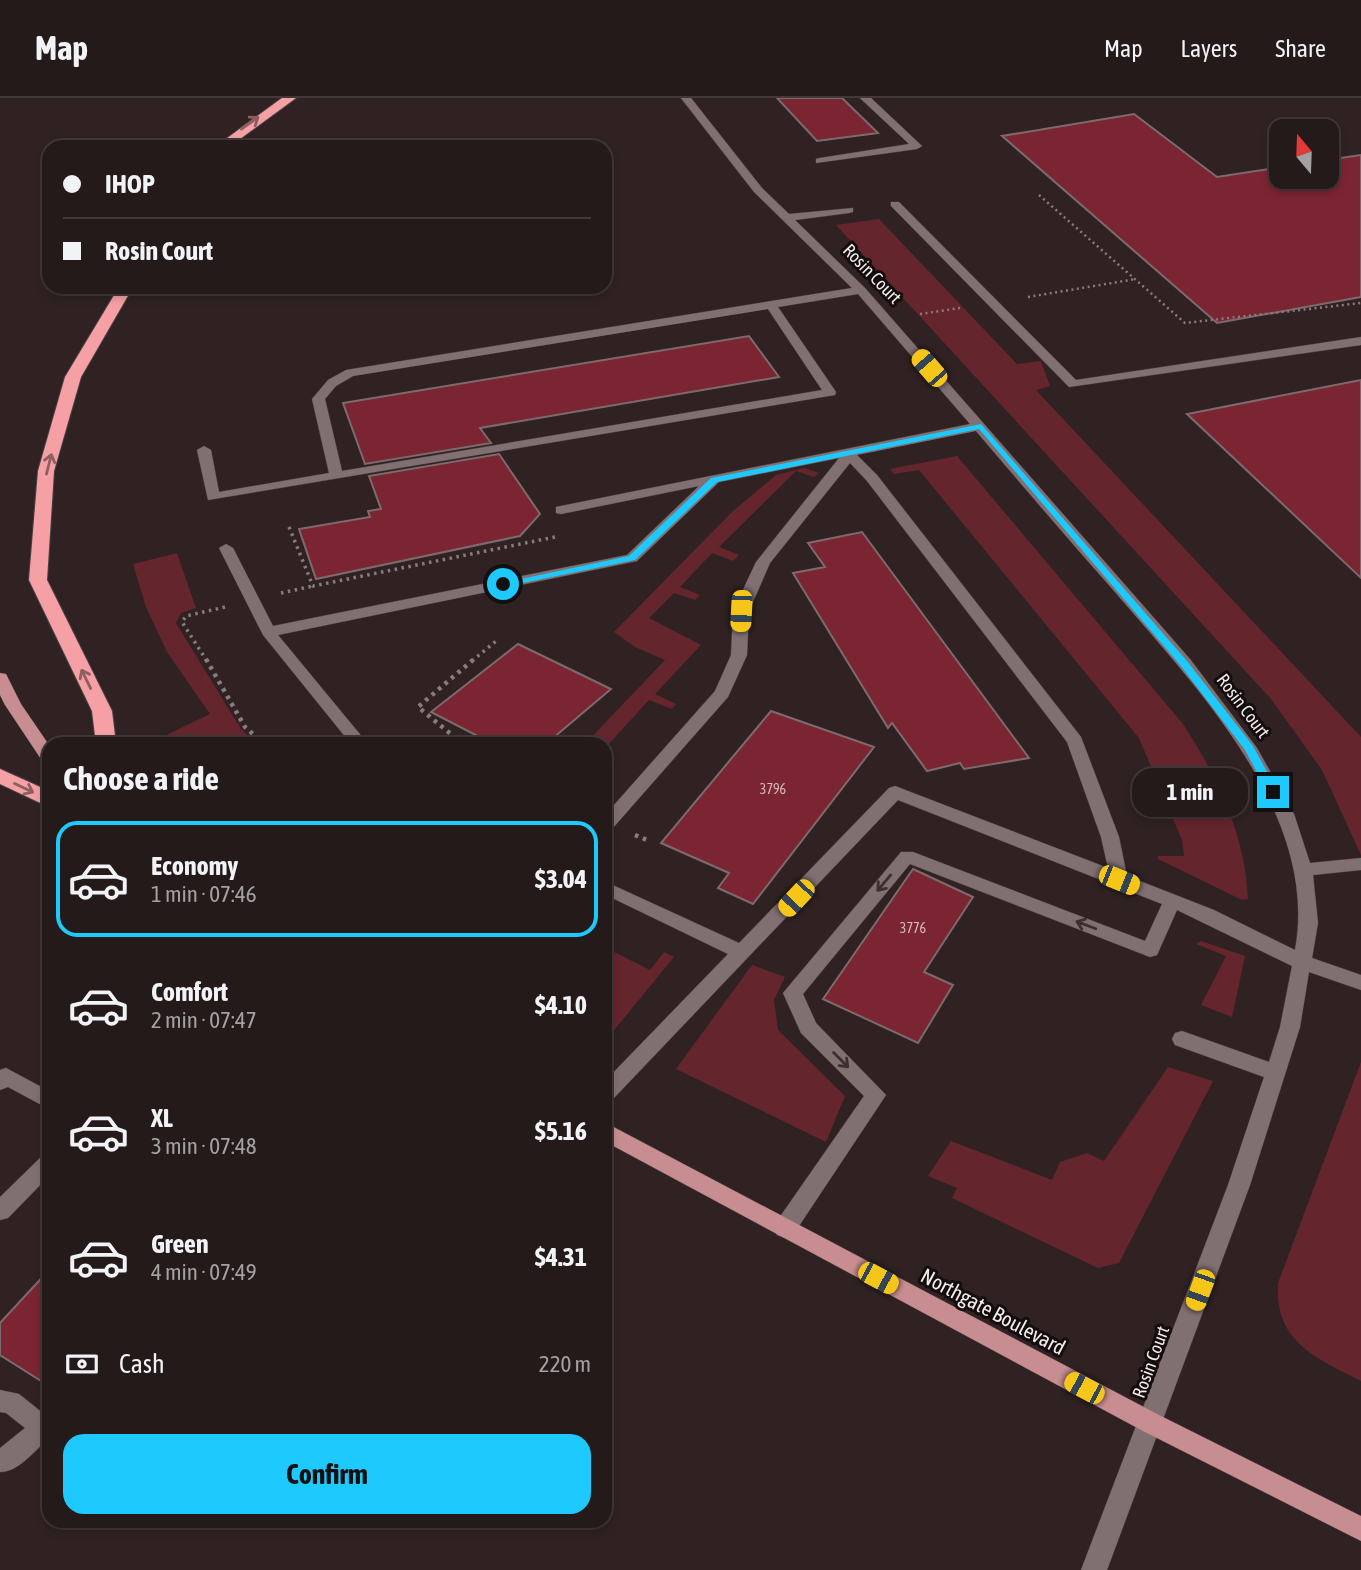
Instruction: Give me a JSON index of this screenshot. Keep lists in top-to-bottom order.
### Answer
{
  "streets": {
    "main road": ["Northgate Boulevard"],
    "street": ["Rosin Court"]
  },
  "crossings": [
    ["Rosin Court", "Northgate Boulevard"]
  ],
  "house_numbers": ["3796", "3776"],
  "north": "top",
  "page": {
    "header": "Map",
    "nav": ["Map", "Layers", "Share"],
    "banner": ["IHOP", "Rosin Court"],
    "heading": "Choose a ride",
    "bubble": "1 min",
    "list": [
      {
        "name": "Economy",
        "note": "1 min · 07:46",
        "value": "$3.04"
      },
      {
        "name": "Comfort",
        "note": "2 min · 07:47",
        "value": "$4.10"
      },
      {
        "name": "XL",
        "note": "3 min · 07:48",
        "value": "$5.16"
      },
      {
        "name": "Green",
        "note": "4 min · 07:49",
        "value": "$4.31"
      }
    ],
    "pay": ["Cash", "220 m"],
    "buttons": "Confirm"
  }
}
